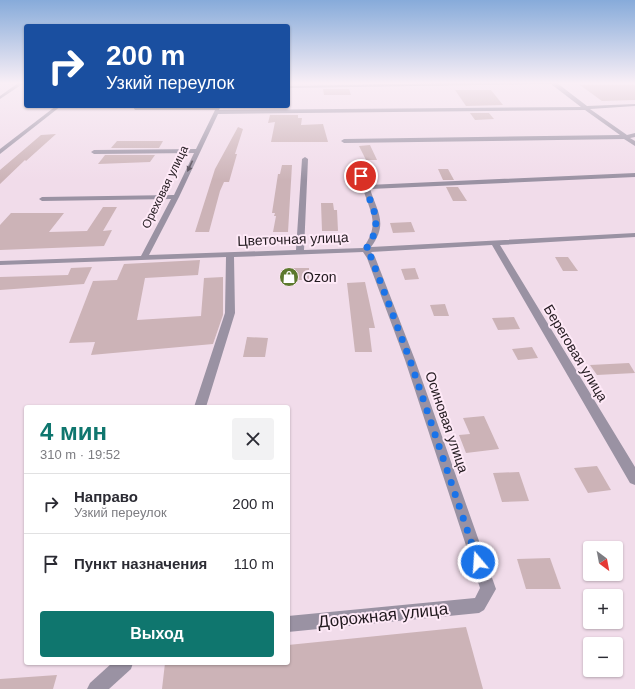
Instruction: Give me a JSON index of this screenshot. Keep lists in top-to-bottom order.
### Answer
{
  "streets": {
    "street": [
      "Ореховая улица",
      "Цветочная улица",
      "Береговая улица",
      "Осиновая улица",
      "Дорожная улица"
    ]
  },
  "crossings": [
    ["Ореховая улица", "Цветочная улица"],
    ["Цветочная улица", "Береговая улица"],
    ["Цветочная улица", "Осиновая улица"],
    ["Осиновая улица", "Дорожная улица"]
  ],
  "places": {
    "shop": ["Ozon"]
  },
  "north": "bottom right",
  "page": {
    "turn": ["200 m", "Узкий переулок"],
    "heading": ["4 мин", "310 m · 19:52"],
    "list": [
      {
        "name": "Направо",
        "note": "Узкий переулок",
        "value": "200 m"
      },
      {
        "name": "Пункт назначения",
        "value": "110 m"
      }
    ],
    "map_buttons": ["+", "−"],
    "buttons": "Выход"
  }
}
